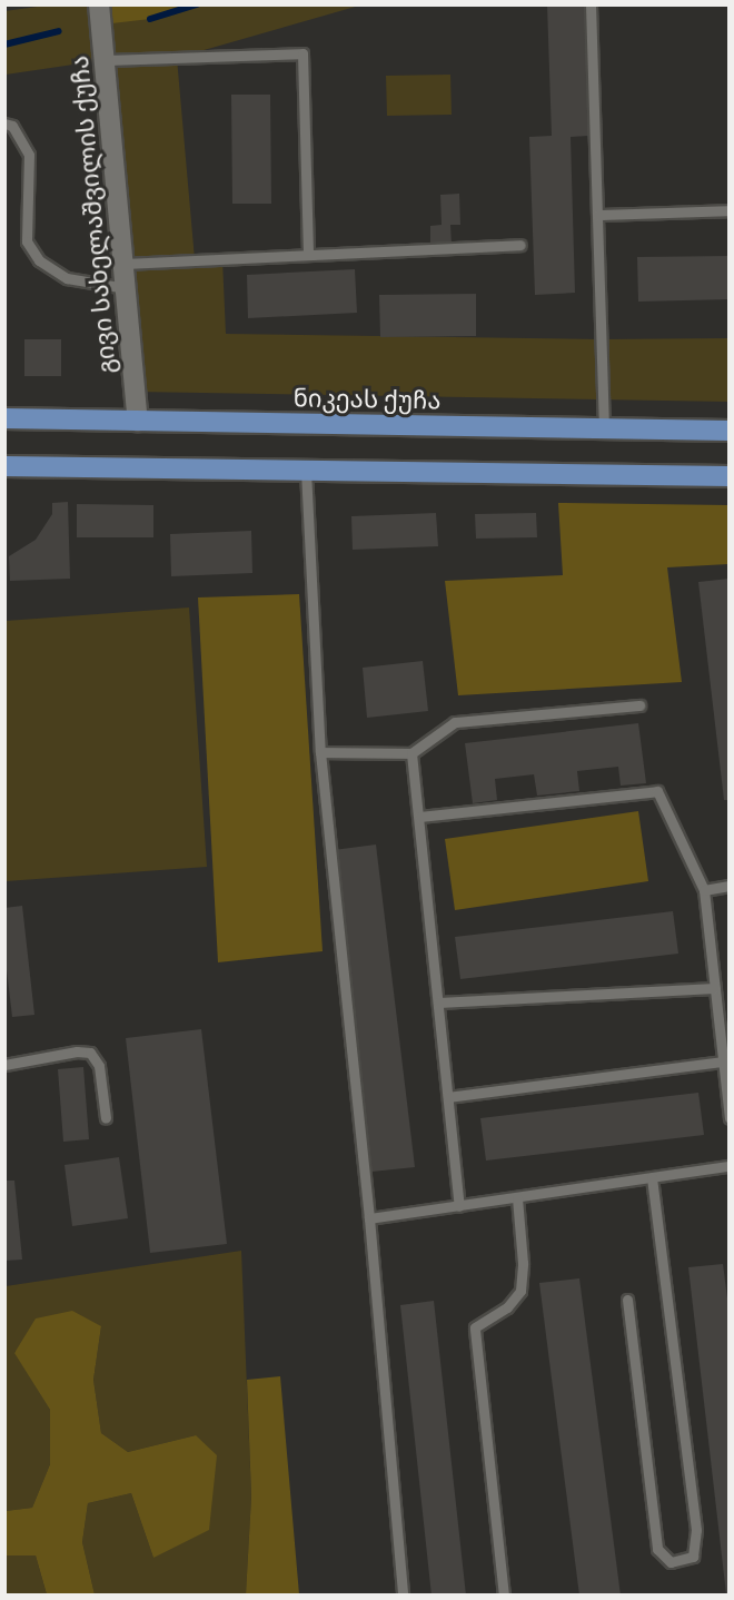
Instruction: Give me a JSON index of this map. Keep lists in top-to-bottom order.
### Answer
{
  "streets": {
    "main road": ["ნიკეას ქუჩა"],
    "street": ["გივი სახელაშვილის ქუჩა"]
  },
  "crossings": [
    ["გივი სახელაშვილის ქუჩა", "ნიკეას ქუჩა"]
  ]
}
